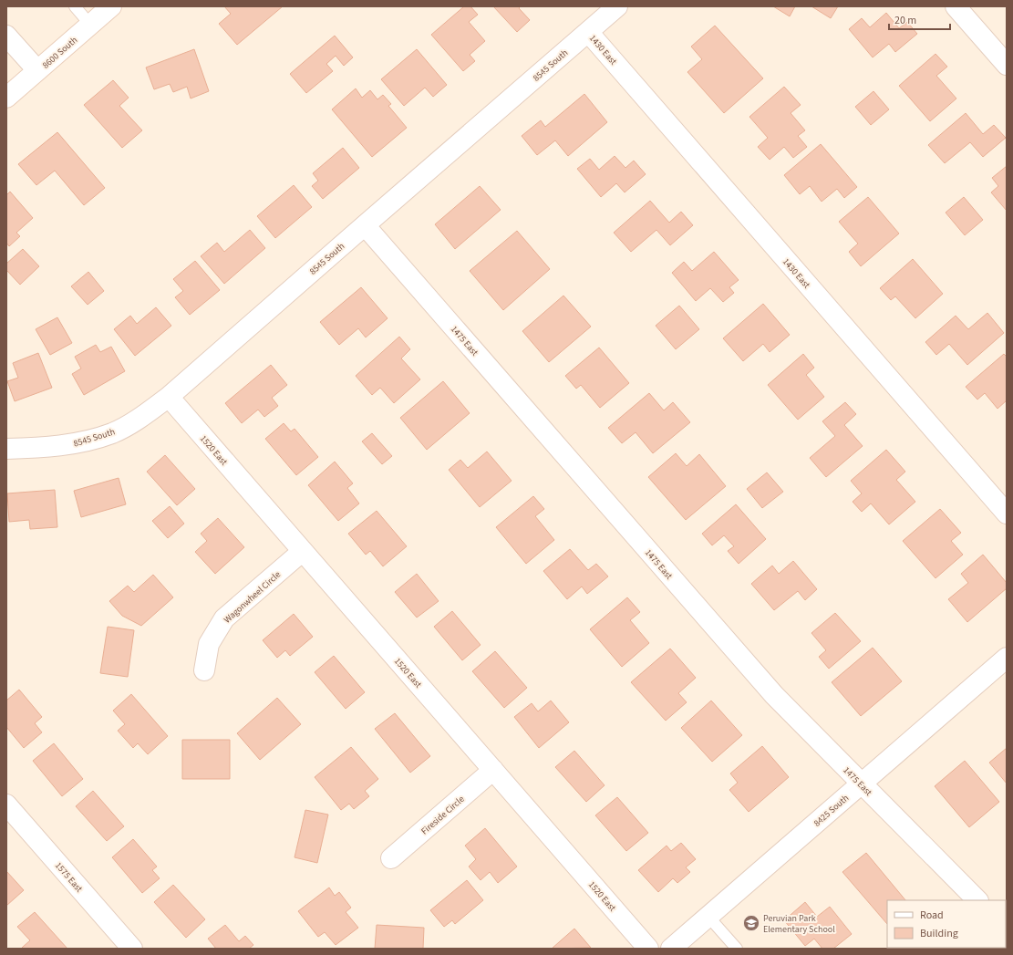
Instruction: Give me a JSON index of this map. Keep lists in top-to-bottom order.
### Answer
{
  "streets": {
    "street": [
      "1430 East",
      "8600 South",
      "8545 South",
      "1475 East",
      "1520 East",
      "Wagonwheel Circle",
      "8425 South",
      "Fireside Circle",
      "1575 East"
    ]
  },
  "crossings": [
    ["1430 East", "8545 South"],
    ["8545 South", "1475 East"],
    ["8545 South", "1520 East"],
    ["1475 East", "8425 South"],
    ["1520 East", "Wagonwheel Circle"],
    ["1520 East", "Fireside Circle"]
  ],
  "places": {
    "school or university": ["Peruvian Park Elementary School"]
  },
  "legend": ["Road", "Building"],
  "scale_bar": "20 m"
}
